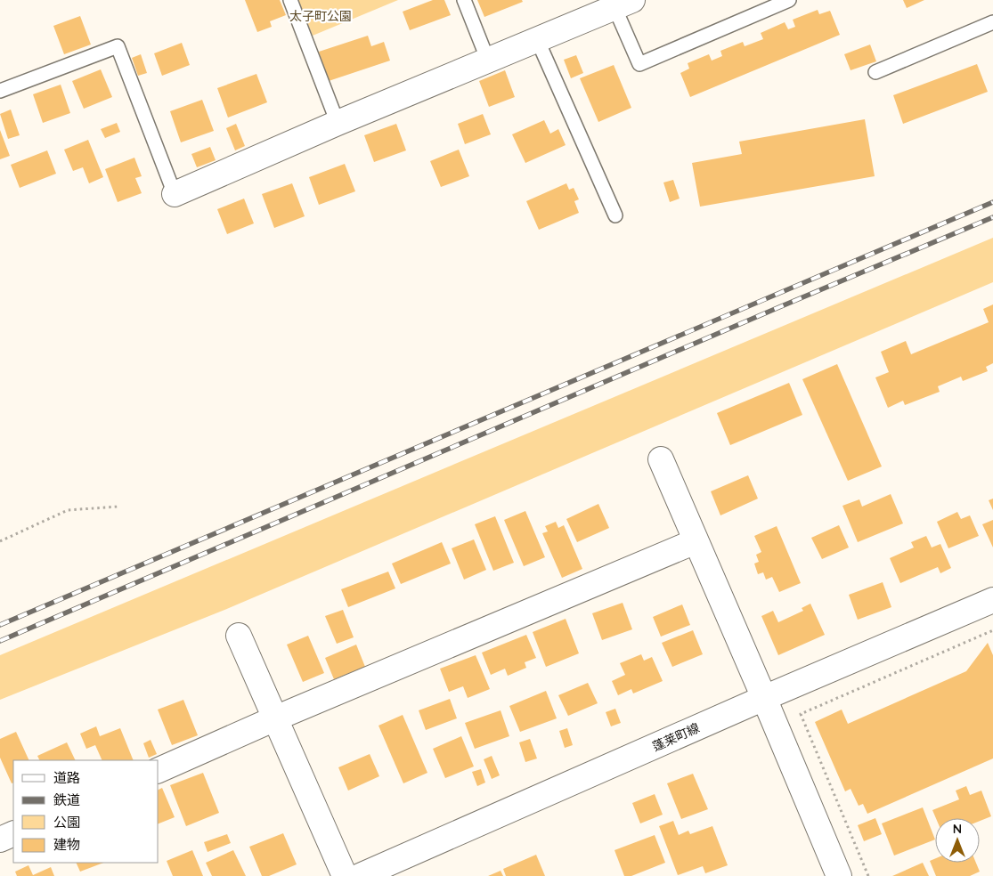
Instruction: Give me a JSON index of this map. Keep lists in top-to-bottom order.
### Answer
{
  "streets": {
    "street": ["蓬莱町線"]
  },
  "parks": ["太子町公園"],
  "legend": [
    "道路",
    "鉄道",
    "公園",
    "建物"
  ],
  "north": "top"
}
